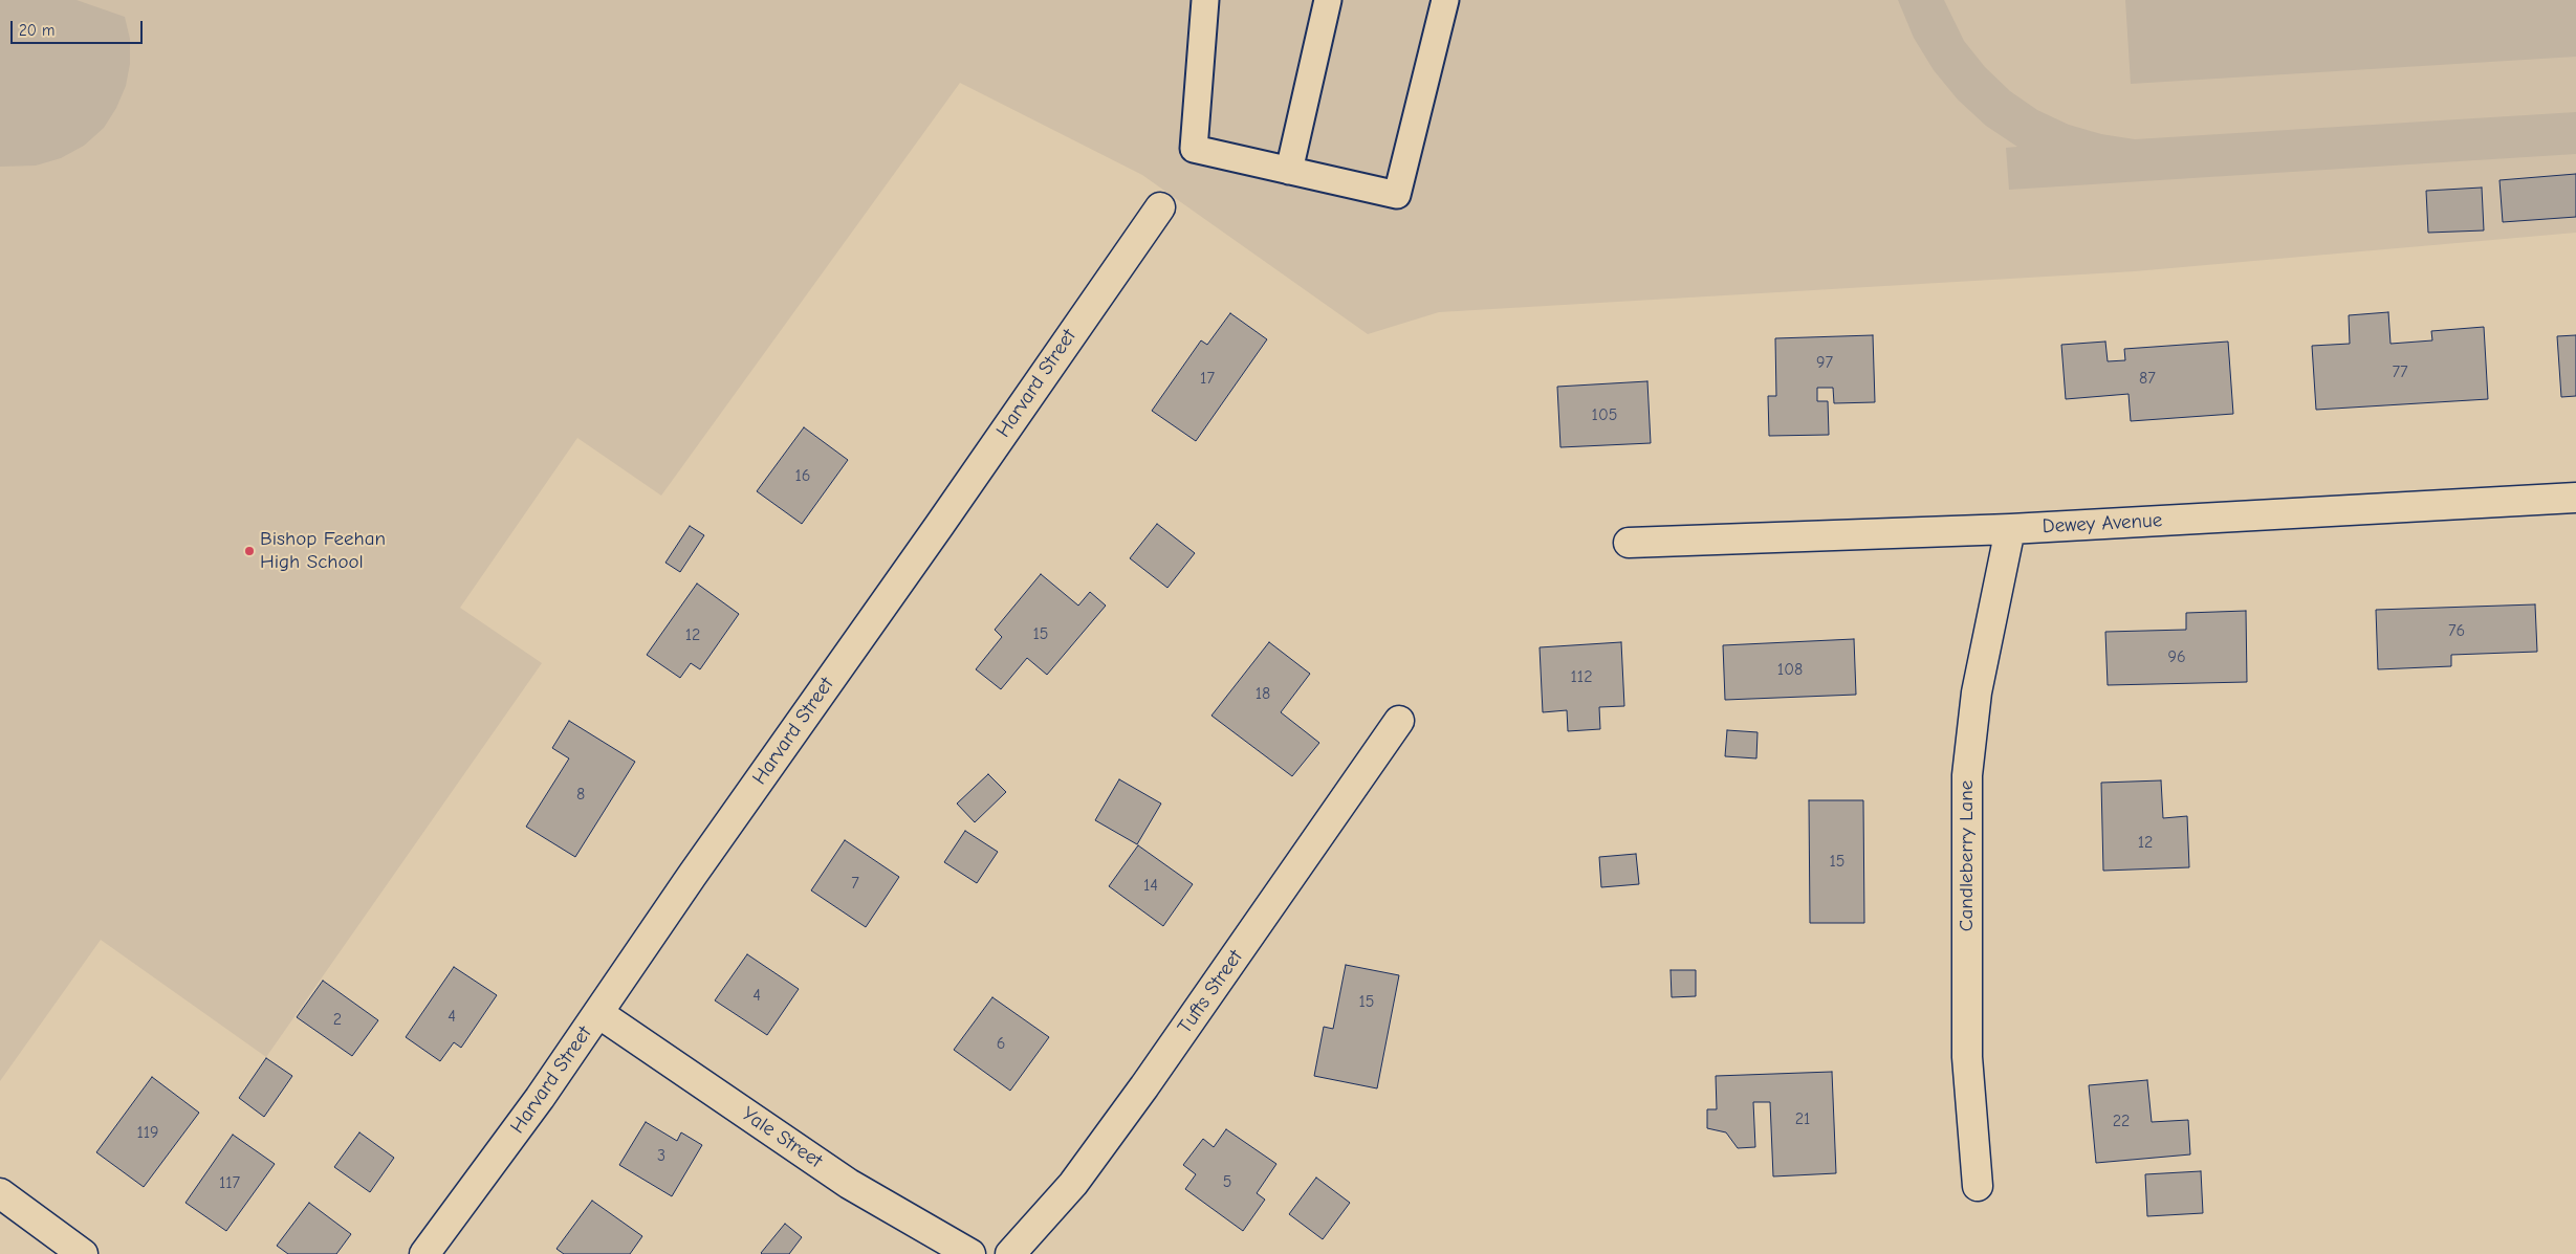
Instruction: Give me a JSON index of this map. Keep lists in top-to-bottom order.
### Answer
{
  "streets": {
    "street": [
      "Harvard Street",
      "Dewey Avenue",
      "Candleberry Lane",
      "Tufts Street",
      "Yale Street"
    ]
  },
  "crossings": [
    ["Harvard Street", "Yale Street"],
    ["Dewey Avenue", "Candleberry Lane"]
  ],
  "places": ["Bishop Feehan High School"],
  "house_numbers": [
    "97",
    "77",
    "17",
    "87",
    "105",
    "16",
    "76",
    "15",
    "12",
    "96",
    "108",
    "112",
    "18",
    "8",
    "12",
    "15",
    "7",
    "14",
    "4",
    "15",
    "4",
    "2",
    "6",
    "21",
    "22",
    "119",
    "3",
    "5",
    "117"
  ],
  "scale_bar": "20 m"
}
